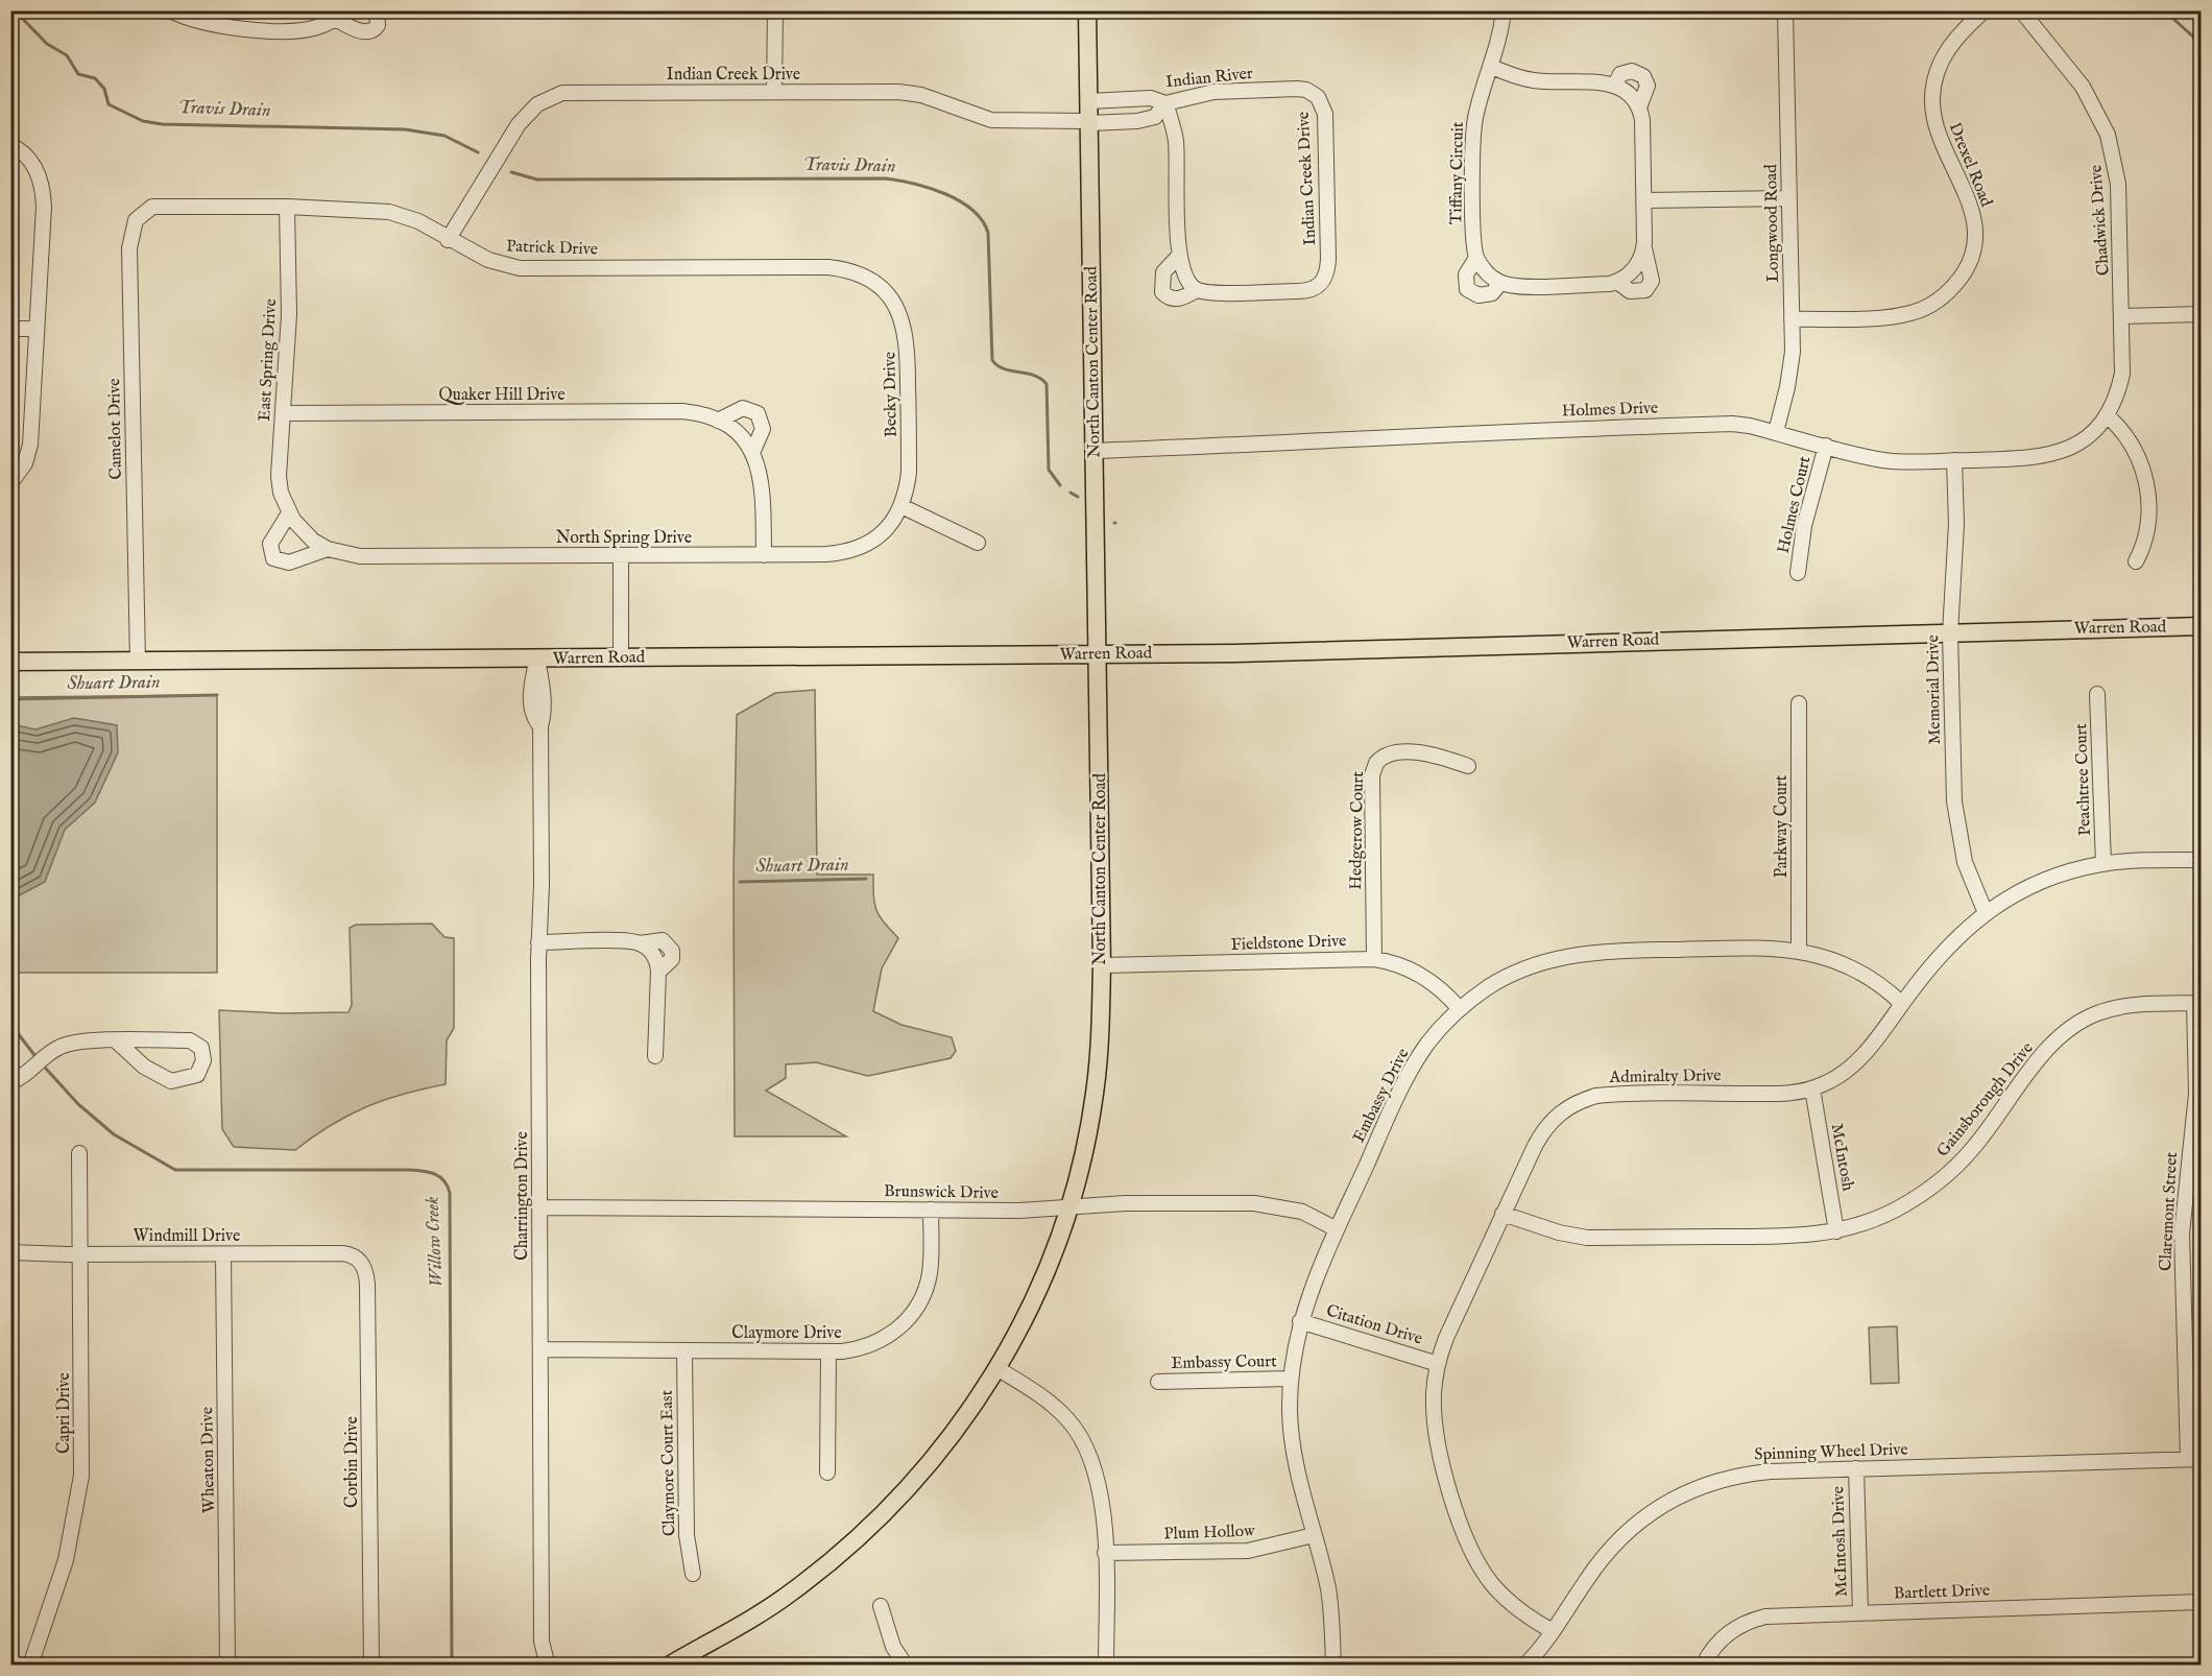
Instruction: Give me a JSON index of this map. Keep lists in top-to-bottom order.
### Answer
{
  "streets": {
    "main road": ["North Canton Center Road", "Warren Road"],
    "street": [
      "Indian Creek Drive",
      "Indian River",
      "Drexel Road",
      "Tiffany Circuit",
      "Chadwick Drive",
      "Longwood Road",
      "Patrick Drive",
      "East Spring Drive",
      "Becky Drive",
      "Quaker Hill Drive",
      "Holmes Drive",
      "Camelot Drive",
      "Holmes Court",
      "North Spring Drive",
      "Memorial Drive",
      "Peachtree Court",
      "Parkway Court",
      "Hedgerow Court",
      "Fieldstone Drive",
      "Admiralty Drive",
      "Embassy Drive",
      "Gainsborough Drive",
      "McIntosh",
      "Brunswick Drive",
      "Charrington Drive",
      "Claremont Street",
      "Windmill Drive",
      "Citation Drive",
      "Claymore Drive",
      "Embassy Court",
      "Capri Drive",
      "Spinning Wheel Drive",
      "Wheaton Drive",
      "Corbin Drive",
      "Claymore Court East",
      "Plum Hollow",
      "McIntosh Drive",
      "Bartlett Drive"
    ]
  },
  "crossings": [
    ["Indian Creek Drive", "Indian River"],
    ["Indian Creek Drive", "Patrick Drive"],
    ["Indian Creek Drive", "North Canton Center Road"],
    ["Indian River", "North Canton Center Road"],
    ["Drexel Road", "Longwood Road"],
    ["Chadwick Drive", "Holmes Drive"],
    ["Longwood Road", "Holmes Drive"],
    ["Patrick Drive", "East Spring Drive"],
    ["Patrick Drive", "Becky Drive"],
    ["Patrick Drive", "Camelot Drive"],
    ["East Spring Drive", "Quaker Hill Drive"],
    ["East Spring Drive", "North Spring Drive"],
    ["North Canton Center Road", "Holmes Drive"],
    ["North Canton Center Road", "Warren Road"],
    ["North Canton Center Road", "Fieldstone Drive"],
    ["North Canton Center Road", "Brunswick Drive"],
    ["Becky Drive", "North Spring Drive"],
    ["Quaker Hill Drive", "North Spring Drive"],
    ["Holmes Drive", "Holmes Court"],
    ["Holmes Drive", "Memorial Drive"],
    ["Camelot Drive", "Warren Road"],
    ["Warren Road", "Memorial Drive"],
    ["Warren Road", "Charrington Drive"],
    ["Memorial Drive", "Admiralty Drive"],
    ["Peachtree Court", "Admiralty Drive"],
    ["Parkway Court", "Embassy Drive"],
    ["Hedgerow Court", "Fieldstone Drive"],
    ["Fieldstone Drive", "Embassy Drive"],
    ["Admiralty Drive", "Embassy Drive"],
    ["Admiralty Drive", "Gainsborough Drive"],
    ["Admiralty Drive", "McIntosh"],
    ["Admiralty Drive", "Citation Drive"],
    ["Admiralty Drive", "Spinning Wheel Drive"],
    ["Embassy Drive", "Brunswick Drive"],
    ["Embassy Drive", "Citation Drive"],
    ["Embassy Drive", "Embassy Court"],
    ["Embassy Drive", "Plum Hollow"],
    ["Gainsborough Drive", "McIntosh"],
    ["Gainsborough Drive", "Claremont Street"],
    ["Brunswick Drive", "Charrington Drive"],
    ["Brunswick Drive", "Claymore Drive"],
    ["Charrington Drive", "Claymore Drive"],
    ["Claremont Street", "Spinning Wheel Drive"],
    ["Windmill Drive", "Capri Drive"],
    ["Windmill Drive", "Wheaton Drive"],
    ["Windmill Drive", "Corbin Drive"],
    ["Claymore Drive", "Claymore Court East"],
    ["Spinning Wheel Drive", "McIntosh Drive"],
    ["McIntosh Drive", "Bartlett Drive"]
  ],
  "water": ["Travis Drain", "Shuart Drain", "Willow Creek"]
}
